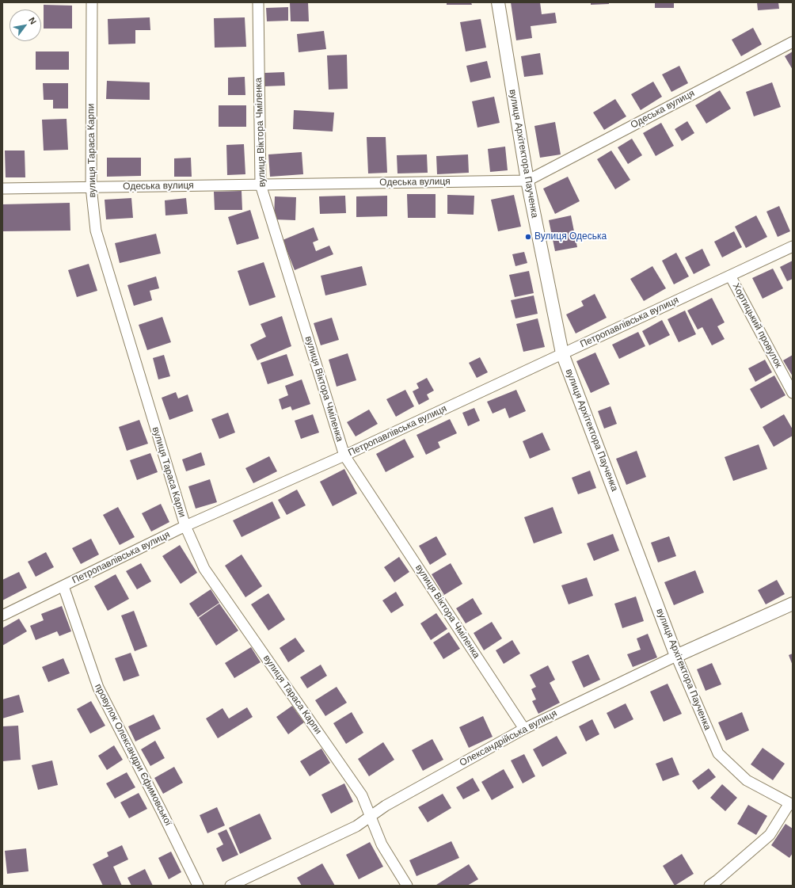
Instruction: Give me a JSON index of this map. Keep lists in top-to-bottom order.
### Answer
{
  "streets": {
    "street": [
      "Одеська вулиця",
      "вулиця Віктора Чміленка",
      "вулиця Тараса Карпи",
      "вулиця Архітектора Паученка",
      "Петропавлівська вулиця",
      "Хортицький провулок",
      "Олександрійська вулиця",
      "провулок Олександри Єфимовської"
    ]
  },
  "crossings": [
    ["Одеська вулиця", "вулиця Віктора Чміленка"],
    ["Одеська вулиця", "вулиця Тараса Карпи"],
    ["Одеська вулиця", "вулиця Архітектора Паученка"],
    ["вулиця Віктора Чміленка", "Петропавлівська вулиця"],
    ["вулиця Віктора Чміленка", "Олександрійська вулиця"],
    ["вулиця Тараса Карпи", "Петропавлівська вулиця"],
    ["вулиця Тараса Карпи", "Олександрійська вулиця"],
    ["вулиця Архітектора Паученка", "Петропавлівська вулиця"],
    ["вулиця Архітектора Паученка", "Олександрійська вулиця"],
    ["Петропавлівська вулиця", "Хортицький провулок"],
    ["Петропавлівська вулиця", "провулок Олександри Єфимовської"]
  ],
  "places": ["Вулиця Одеська"],
  "north": "top right"
}
